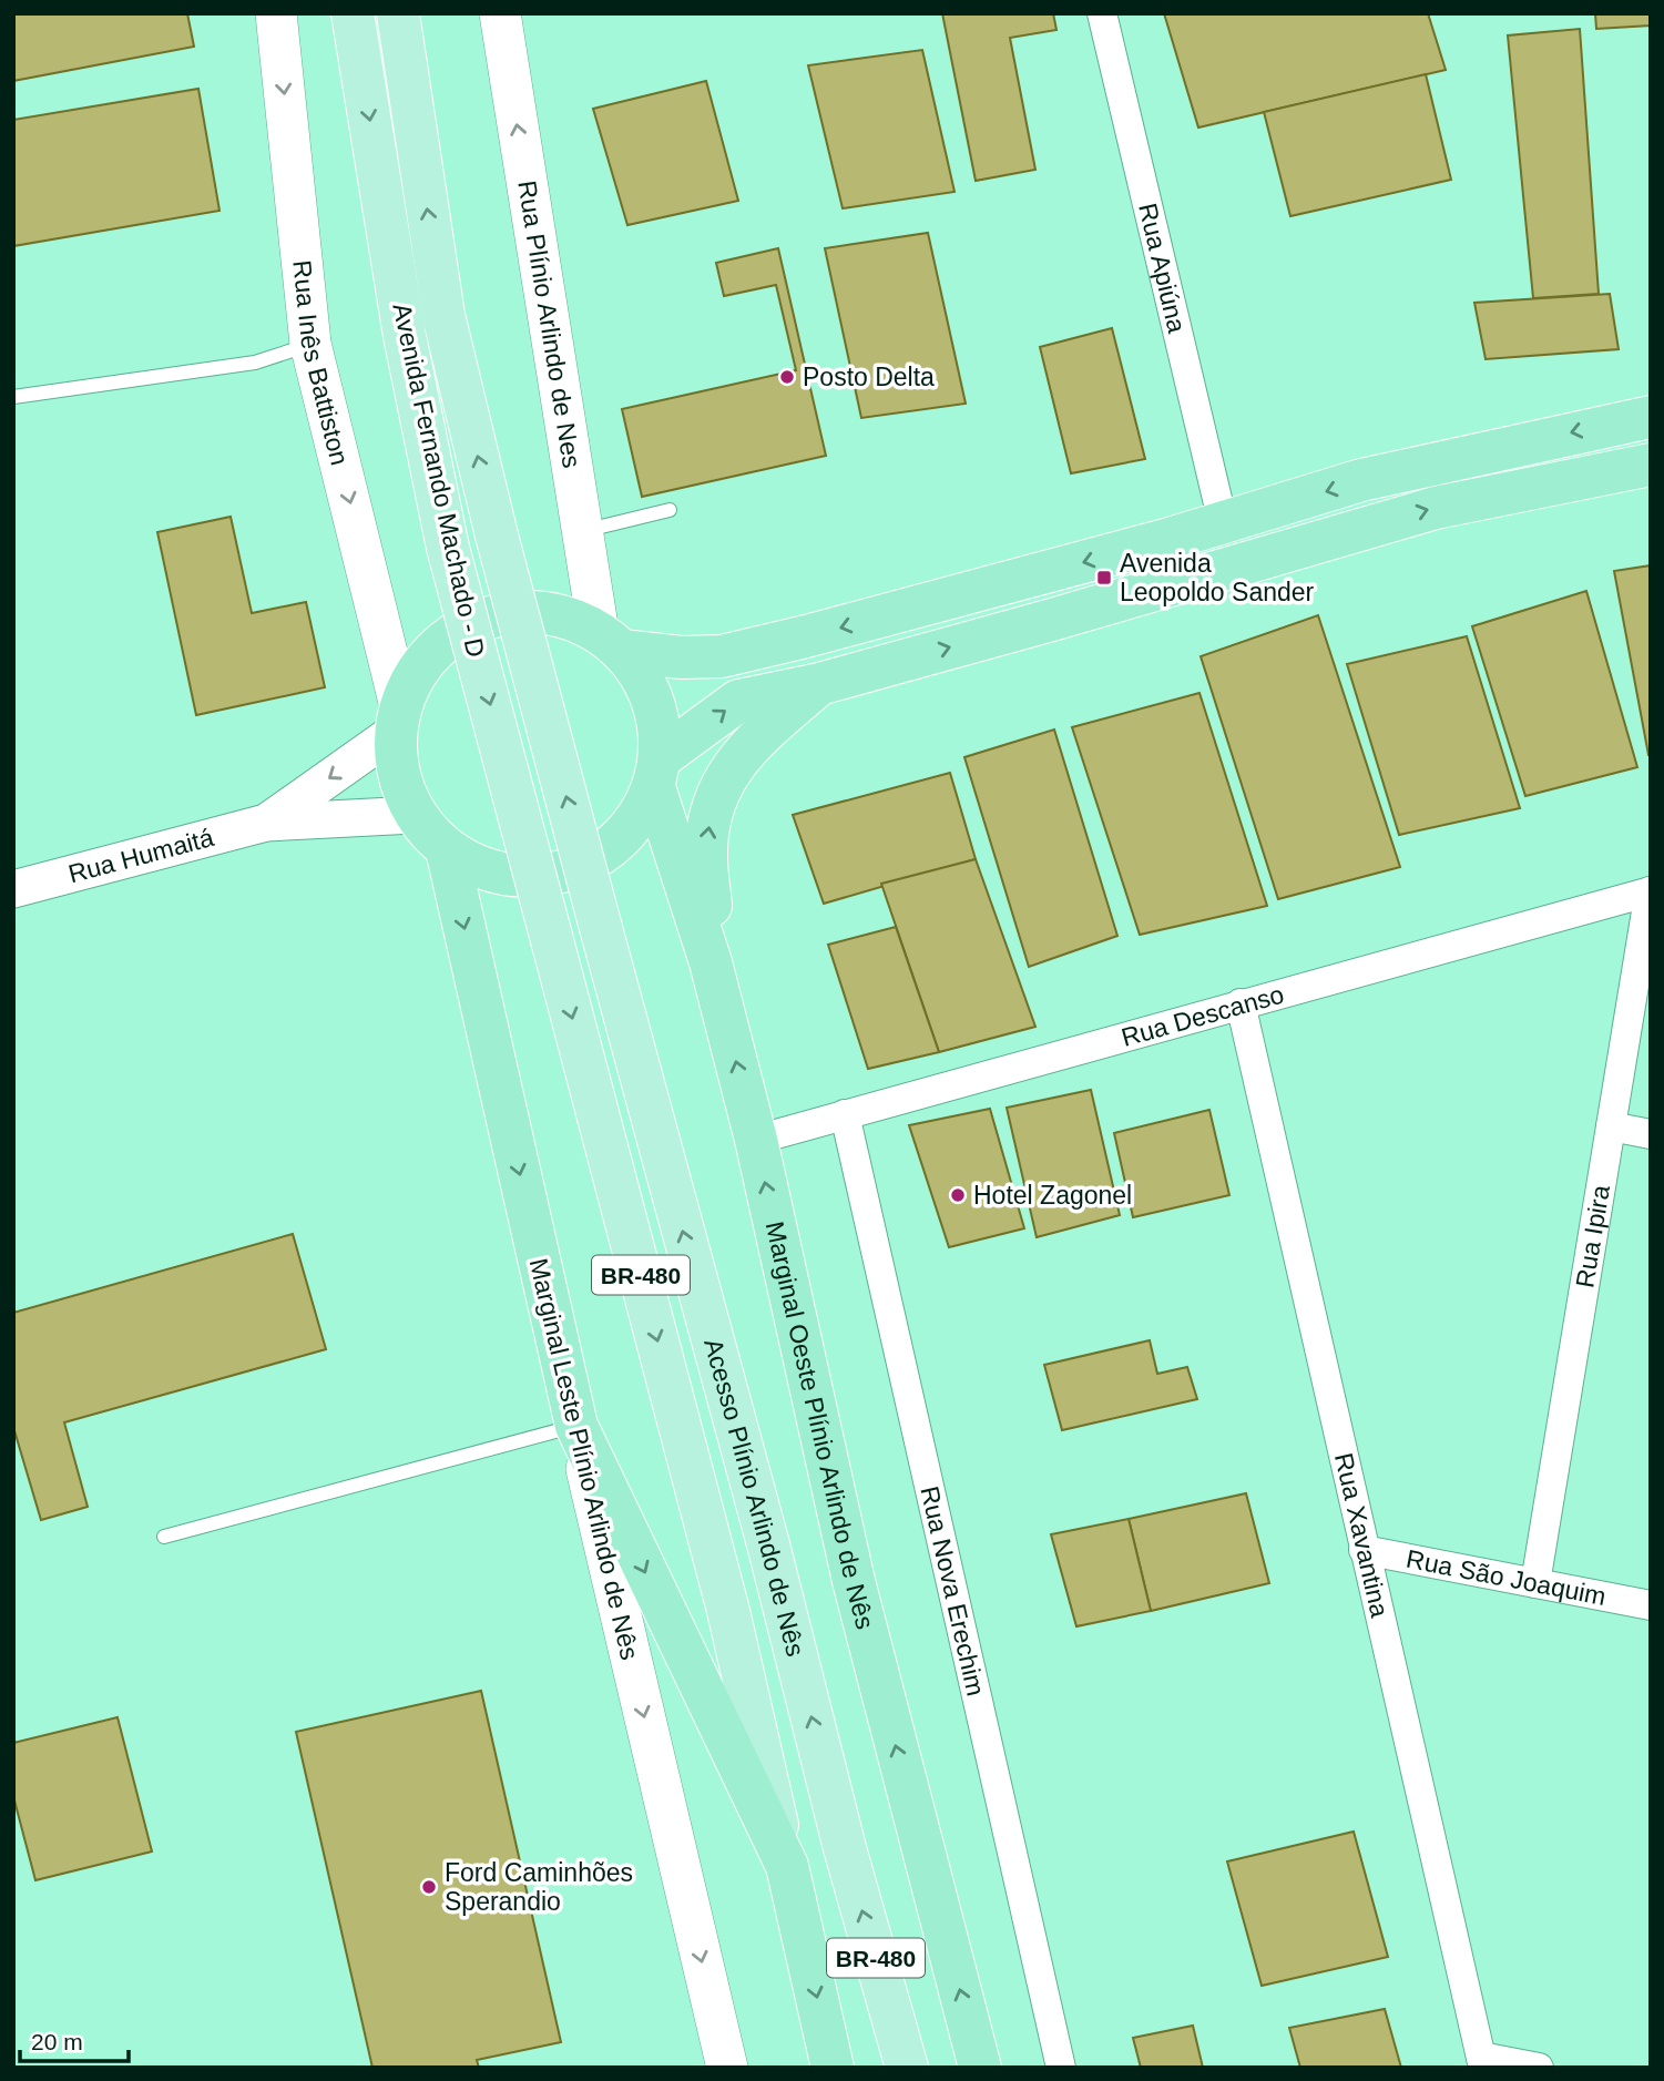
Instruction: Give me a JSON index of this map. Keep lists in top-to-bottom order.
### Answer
{
  "streets": {
    "highway": [
      "BR-480",
      "Marginal Oeste Plínio Arlindo de Nês",
      "Marginal Leste Plínio Arlindo de Nês",
      "Acesso Plínio Arlindo de Nês"
    ],
    "main road": ["Rua Plínio Arlindo de Nes", "Rua Inês Battiston", "Avenida Fernando Machado - D"],
    "street": [
      "Rua Apiúna",
      "Rua Humaitá",
      "Rua Descanso",
      "Rua Ipira",
      "Rua Xavantina",
      "Rua São Joaquim",
      "Rua Nova Erechim"
    ]
  },
  "crossings": [
    ["Rua Plínio Arlindo de Nes", "Rua Inês Battiston"],
    ["Rua Plínio Arlindo de Nes", "Rua Humaitá"],
    ["Rua Plínio Arlindo de Nes", "Marginal Oeste Plínio Arlindo de Nês"],
    ["Rua Plínio Arlindo de Nes", "Marginal Leste Plínio Arlindo de Nês"],
    ["Rua Inês Battiston", "Rua Humaitá"],
    ["Rua Inês Battiston", "Marginal Oeste Plínio Arlindo de Nês"],
    ["Rua Inês Battiston", "Marginal Leste Plínio Arlindo de Nês"],
    ["Avenida Fernando Machado - D", "Acesso Plínio Arlindo de Nês"],
    ["Rua Humaitá", "Marginal Oeste Plínio Arlindo de Nês"],
    ["Rua Humaitá", "Marginal Leste Plínio Arlindo de Nês"],
    ["Rua Descanso", "Rua Ipira"],
    ["Rua Descanso", "Marginal Oeste Plínio Arlindo de Nês"],
    ["Rua Descanso", "Rua Xavantina"],
    ["Rua Descanso", "Rua Nova Erechim"],
    ["Rua Ipira", "Rua São Joaquim"],
    ["Marginal Oeste Plínio Arlindo de Nês", "Marginal Leste Plínio Arlindo de Nês"],
    ["Rua Xavantina", "Rua São Joaquim"]
  ],
  "one_way": ["Rua Plínio Arlindo de Nes", "Rua Inês Battiston"],
  "places": {
    "other": ["Posto Delta", "Hotel Zagonel", "Ford Caminhões Sperandio"],
    "transit": ["Avenida Leopoldo Sander"]
  },
  "scale_bar": "20 m"
}
